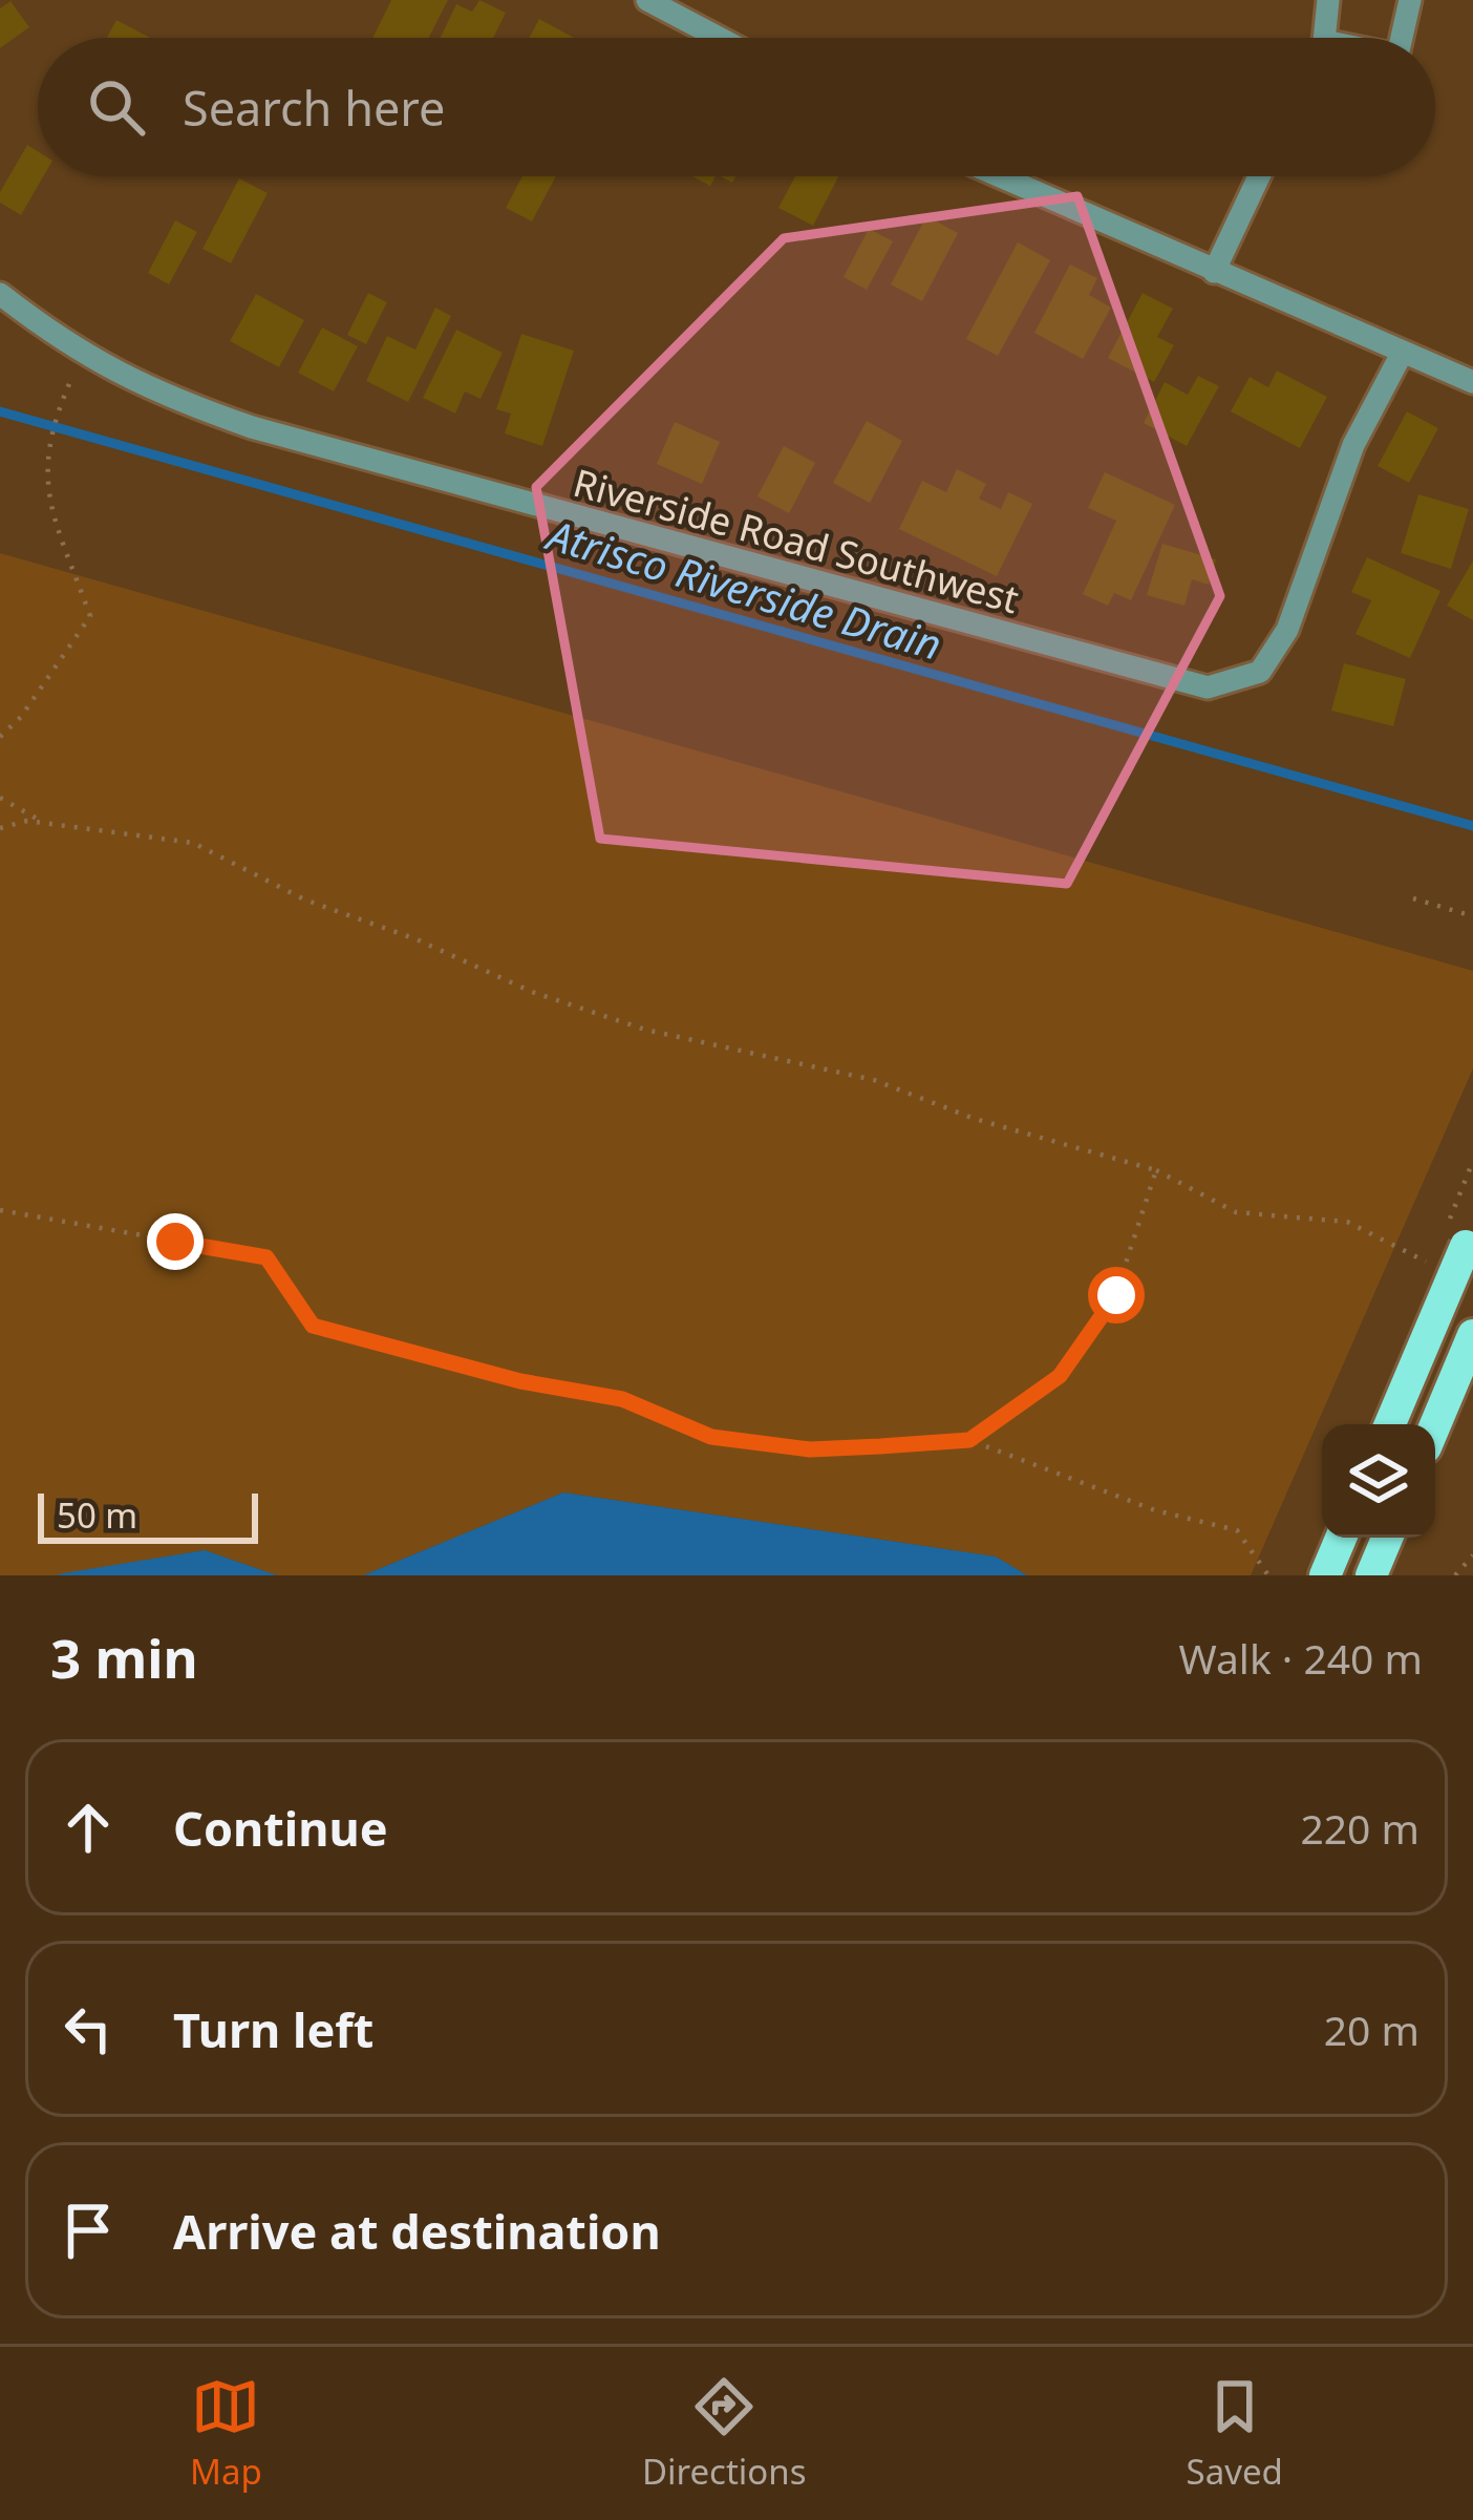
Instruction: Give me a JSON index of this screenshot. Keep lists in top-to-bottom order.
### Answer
{
  "streets": {
    "street": ["Riverside Road Southwest"]
  },
  "water": ["Atrisco Riverside Drain"],
  "scale_bar": "50 m",
  "page": {
    "search": "Search here",
    "scale": "50 m",
    "heading": ["3 min", "Walk · 240 m"],
    "list": [
      ["Continue", "220 m"],
      ["Turn left", "20 m"],
      "Arrive at destination"
    ],
    "nav": ["Map", "Directions", "Saved"]
  }
}
